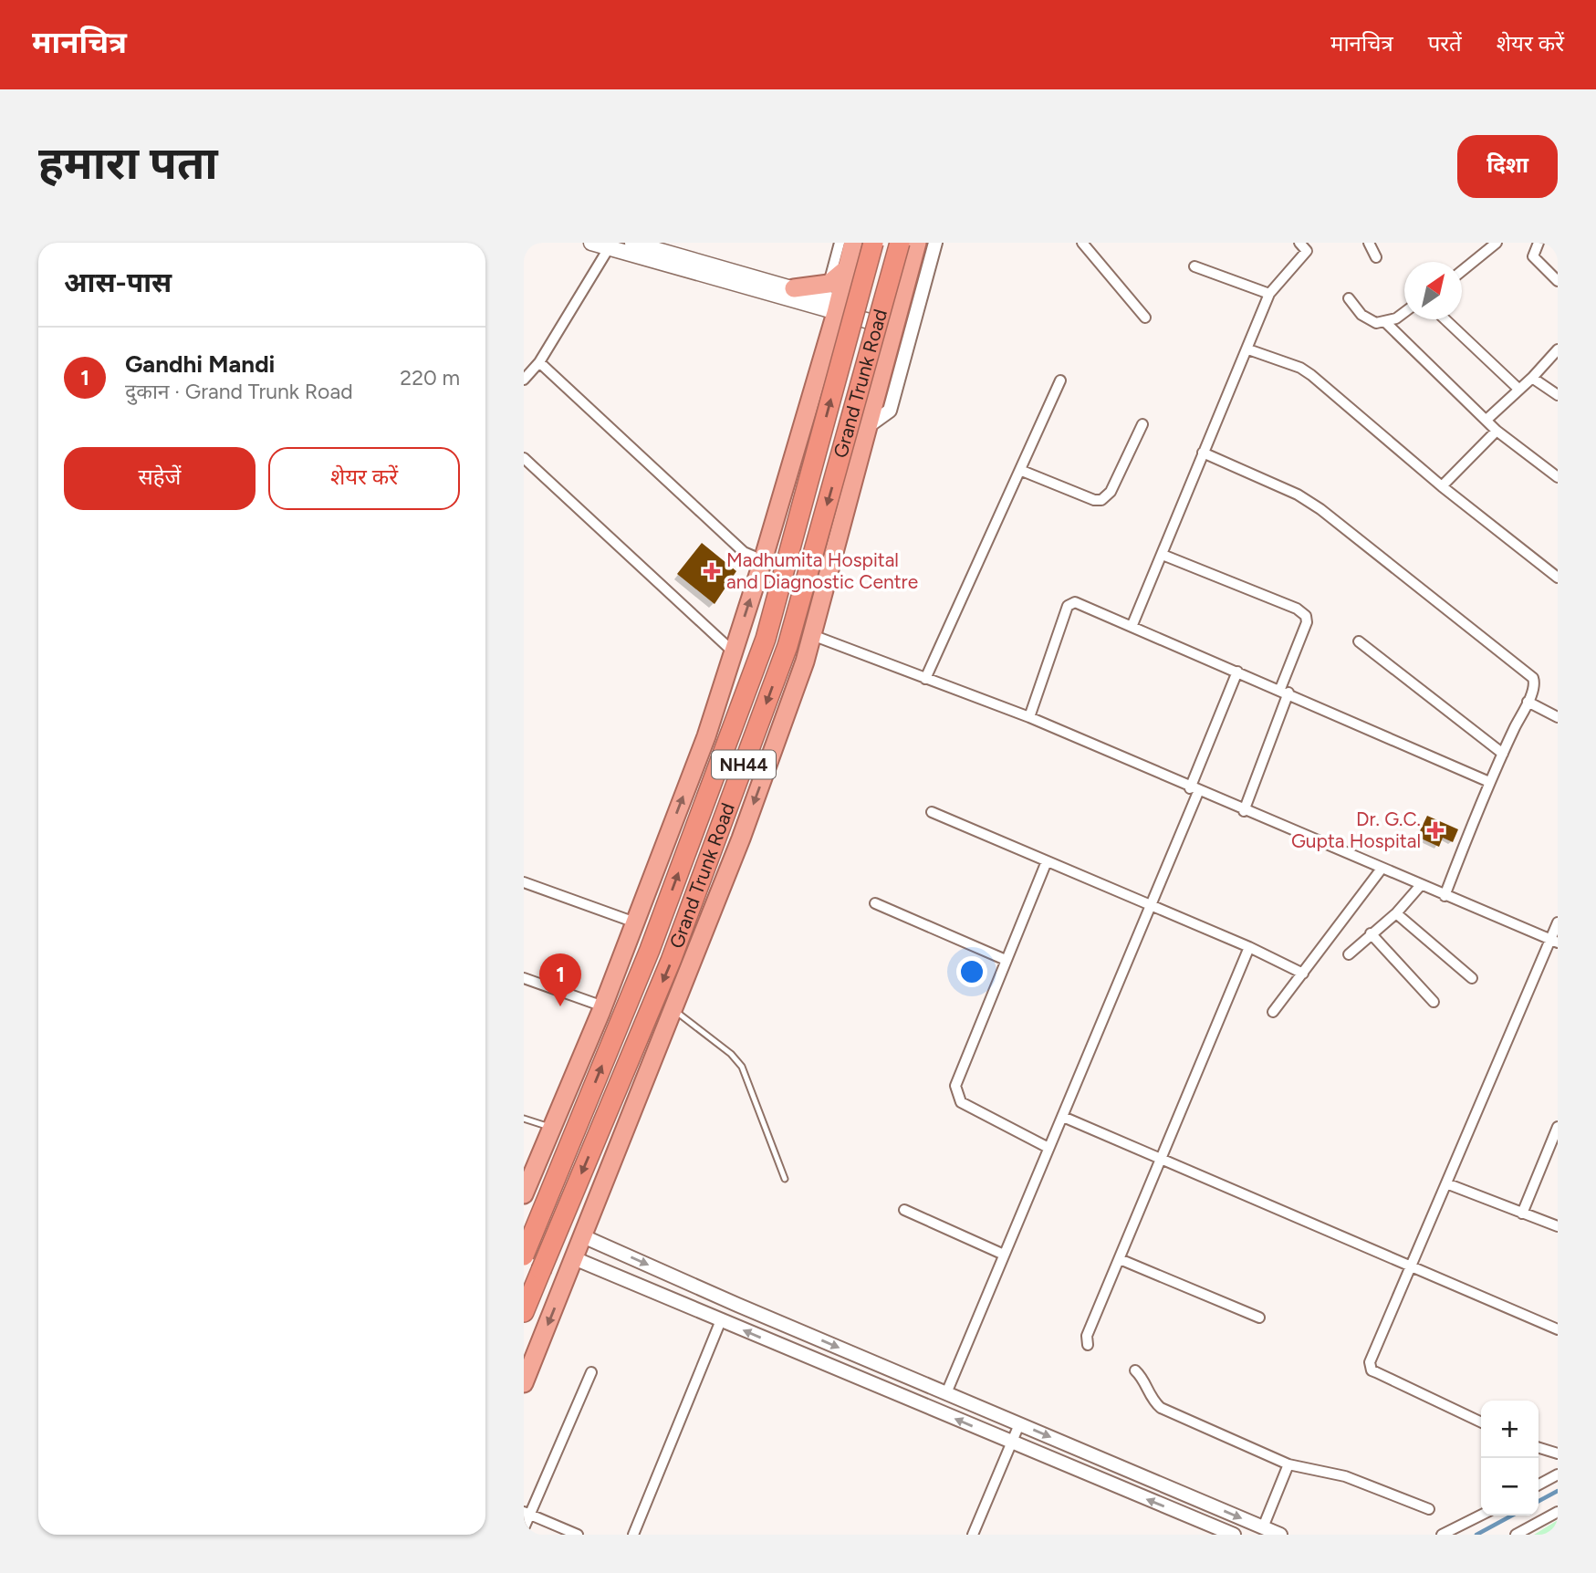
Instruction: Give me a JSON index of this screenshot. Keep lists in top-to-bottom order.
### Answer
{
  "streets": {
    "highway": ["Grand Trunk Road", "NH44"]
  },
  "places": {
    "health": ["Madhumita Hospital and Diagnostic Centre", "Dr. G.C. Gupta Hospital"]
  },
  "north": "top right",
  "page": {
    "header": "मानचित्र",
    "nav": ["मानचित्र", "परतें", "शेयर करें"],
    "buttons": [
      "दिशा",
      ["सहेजें", "शेयर करें"]
    ],
    "title": "हमारा पता",
    "heading": "आस-पास",
    "list": [
      {
        "mark": "1",
        "name": "Gandhi Mandi",
        "note": "दुकान · Grand Trunk Road",
        "value": "220 m"
      }
    ],
    "pins": "1",
    "map_buttons": ["+", "−"]
  }
}
